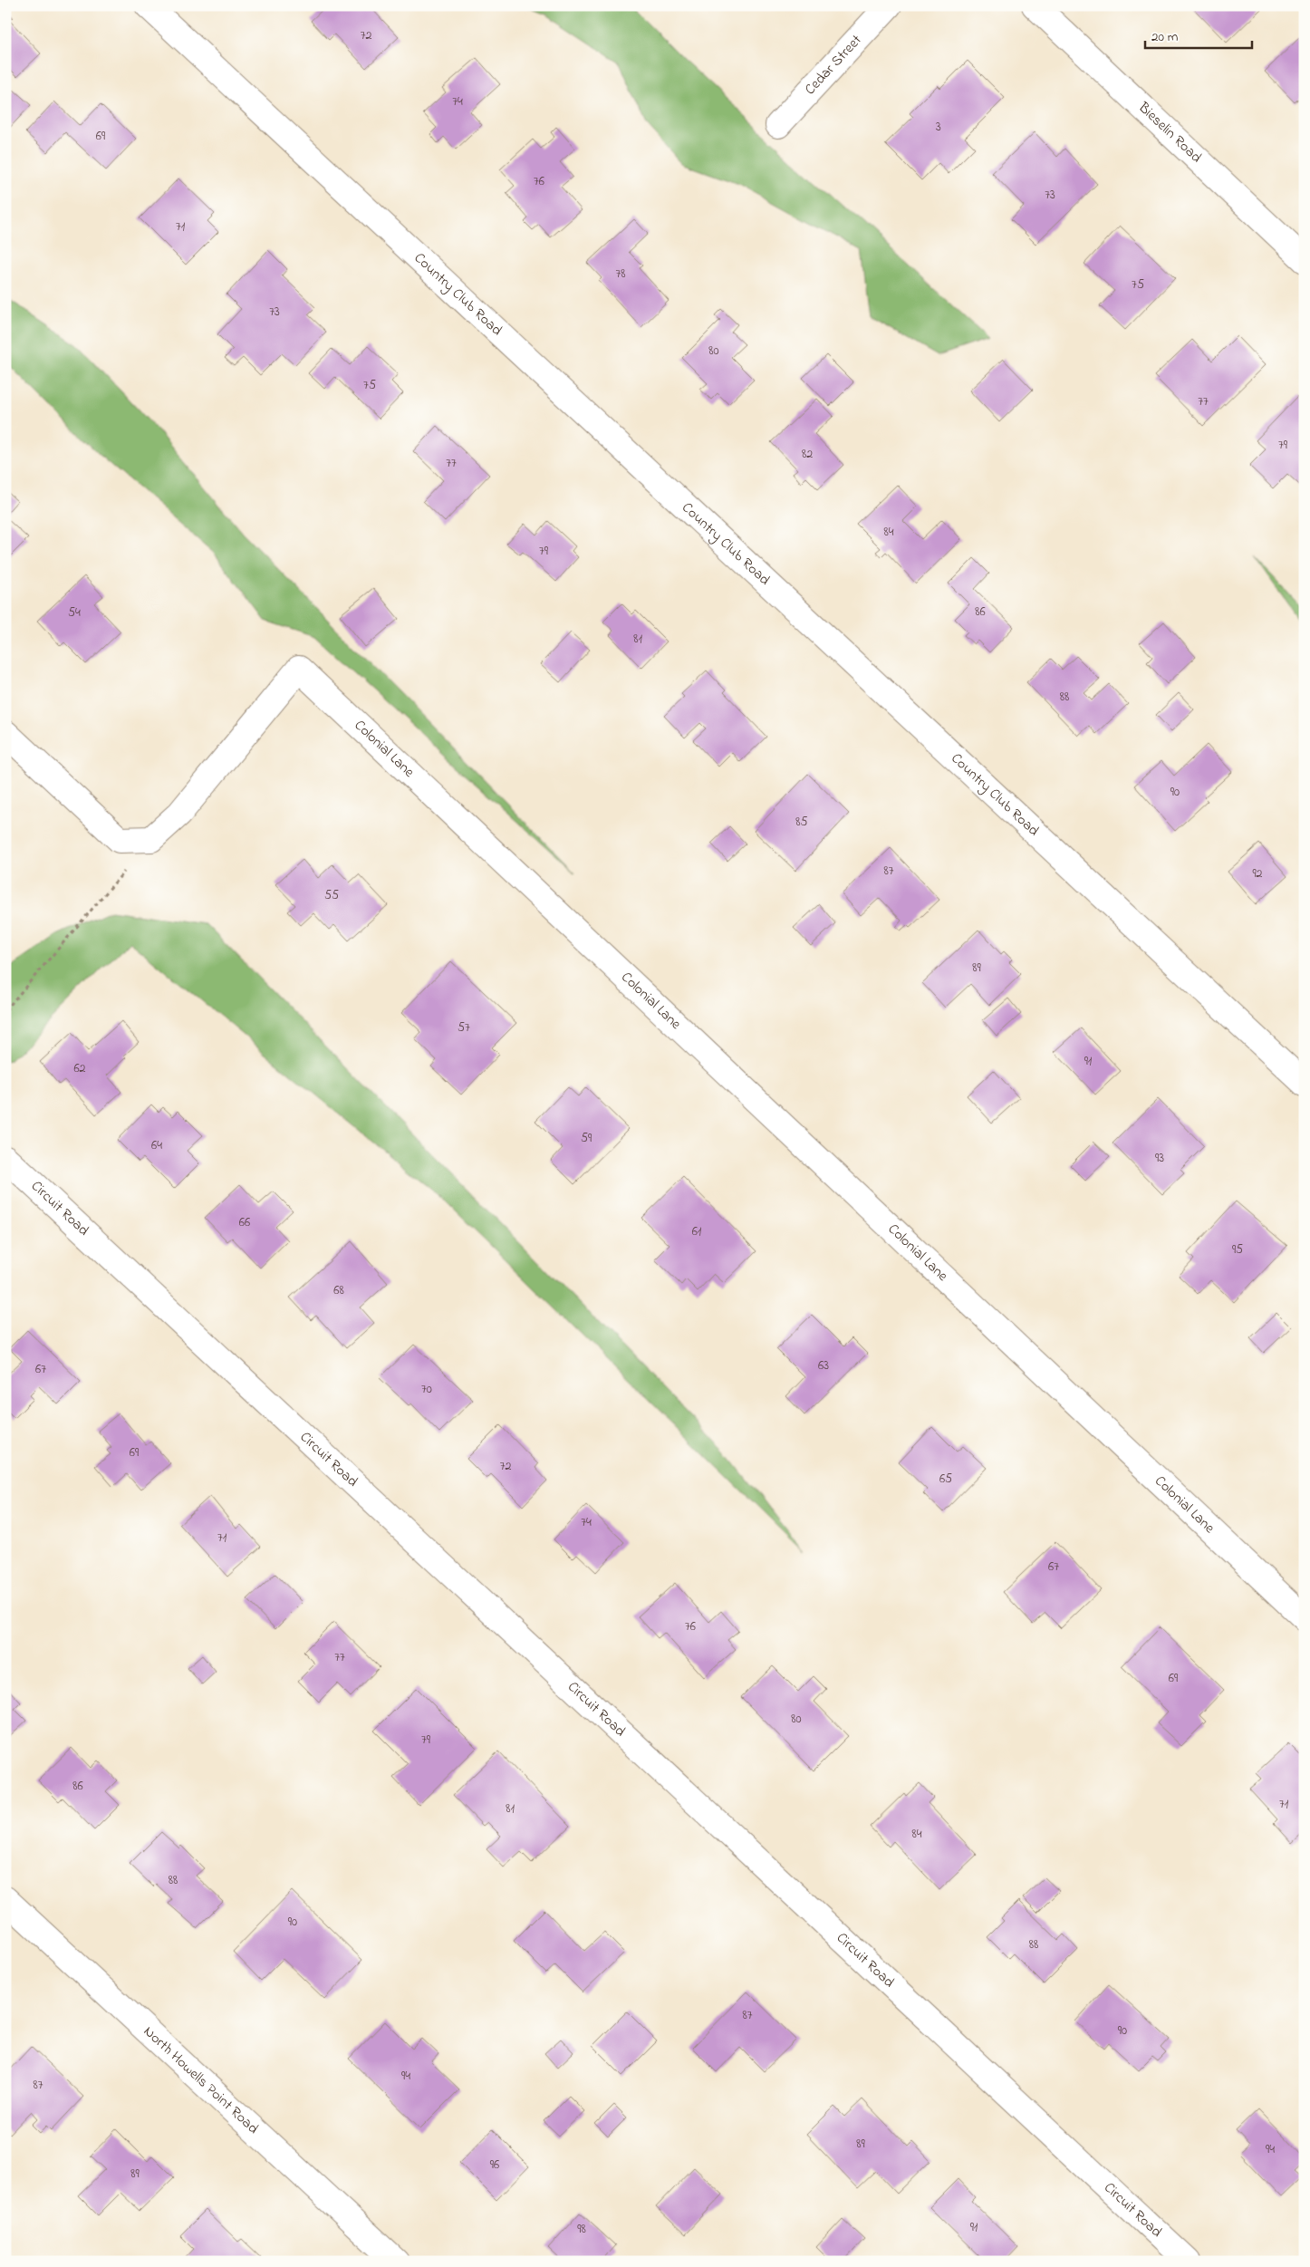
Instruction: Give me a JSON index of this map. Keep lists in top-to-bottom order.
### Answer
{
  "streets": {
    "street": [
      "Cedar Street",
      "Bieselin Road",
      "Country Club Road",
      "Colonial Lane",
      "Circuit Road",
      "North Howells Point Road"
    ]
  },
  "house_numbers": [
    "72",
    "74",
    "3",
    "69",
    "76",
    "73",
    "71",
    "78",
    "75",
    "73",
    "80",
    "75",
    "77",
    "79",
    "82",
    "77",
    "84",
    "79",
    "86",
    "54",
    "81",
    "88",
    "90",
    "85",
    "87",
    "92",
    "55",
    "89",
    "57",
    "91",
    "62",
    "59",
    "64",
    "93",
    "66",
    "61",
    "95",
    "68",
    "63",
    "67",
    "70",
    "69",
    "72",
    "65",
    "74",
    "71",
    "67",
    "76",
    "77",
    "69",
    "80",
    "79",
    "86",
    "71",
    "81",
    "84",
    "88",
    "90",
    "88",
    "87",
    "90",
    "94",
    "87",
    "89",
    "94",
    "96",
    "89",
    "91",
    "98"
  ],
  "scale_bar": "20 m"
}
